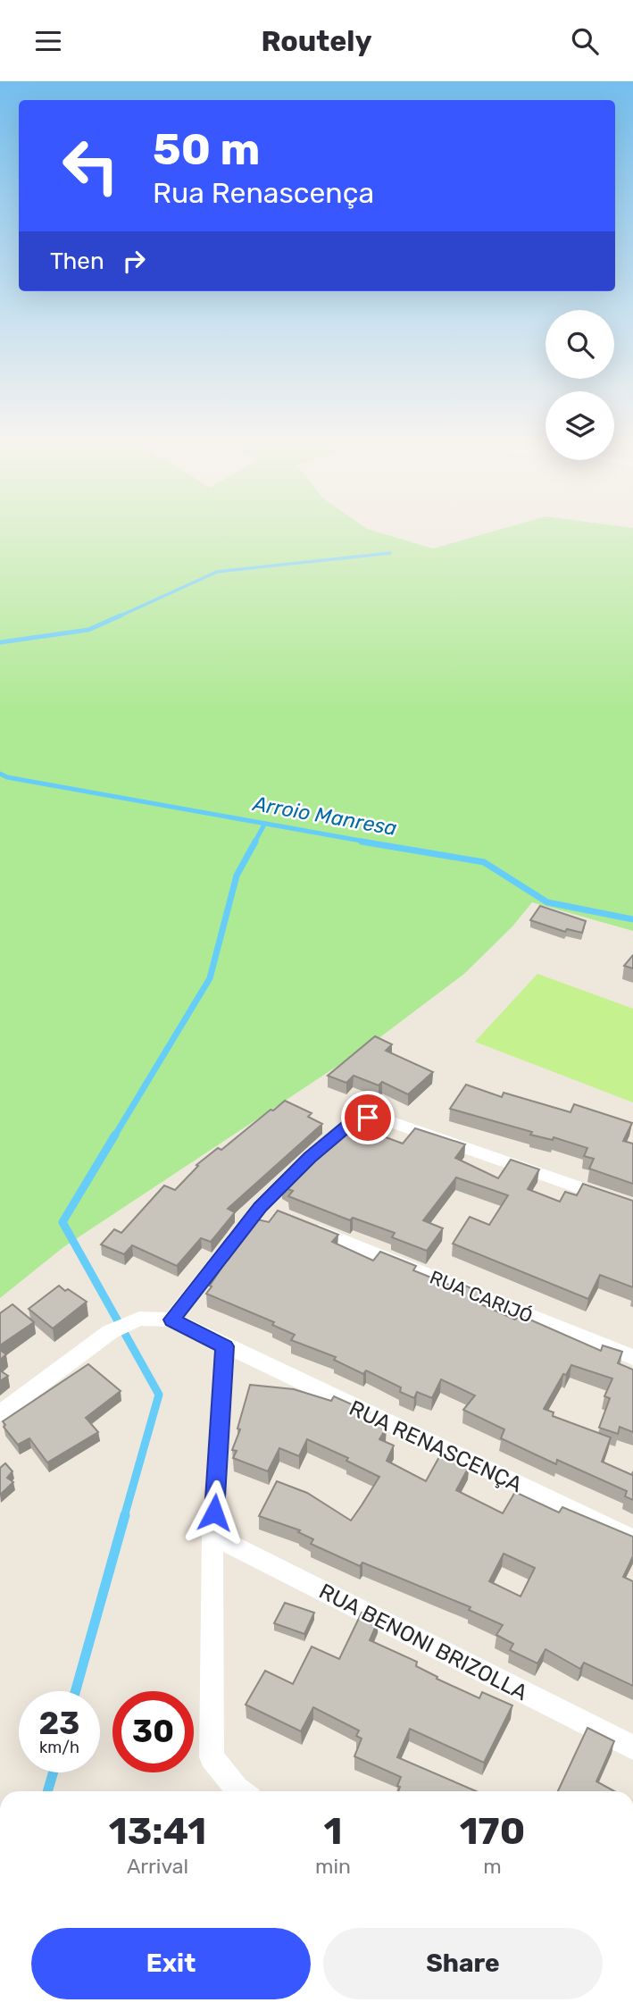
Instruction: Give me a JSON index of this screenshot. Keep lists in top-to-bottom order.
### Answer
{
  "streets": {
    "street": ["RUA CARIJÓ", "RUA RENASCENÇA", "RUA BENONI BRIZOLLA"]
  },
  "water": ["Arroio Manresa"],
  "page": {
    "header": "Routely",
    "turn": ["50 m", "Rua Renascença"],
    "then": "Then",
    "speed": "23 km/h",
    "limit": "30",
    "eta": [
      "13:41",
      "Arrival",
      "1",
      "min",
      "170",
      "m"
    ],
    "buttons": ["Exit", "Share"]
  }
}
